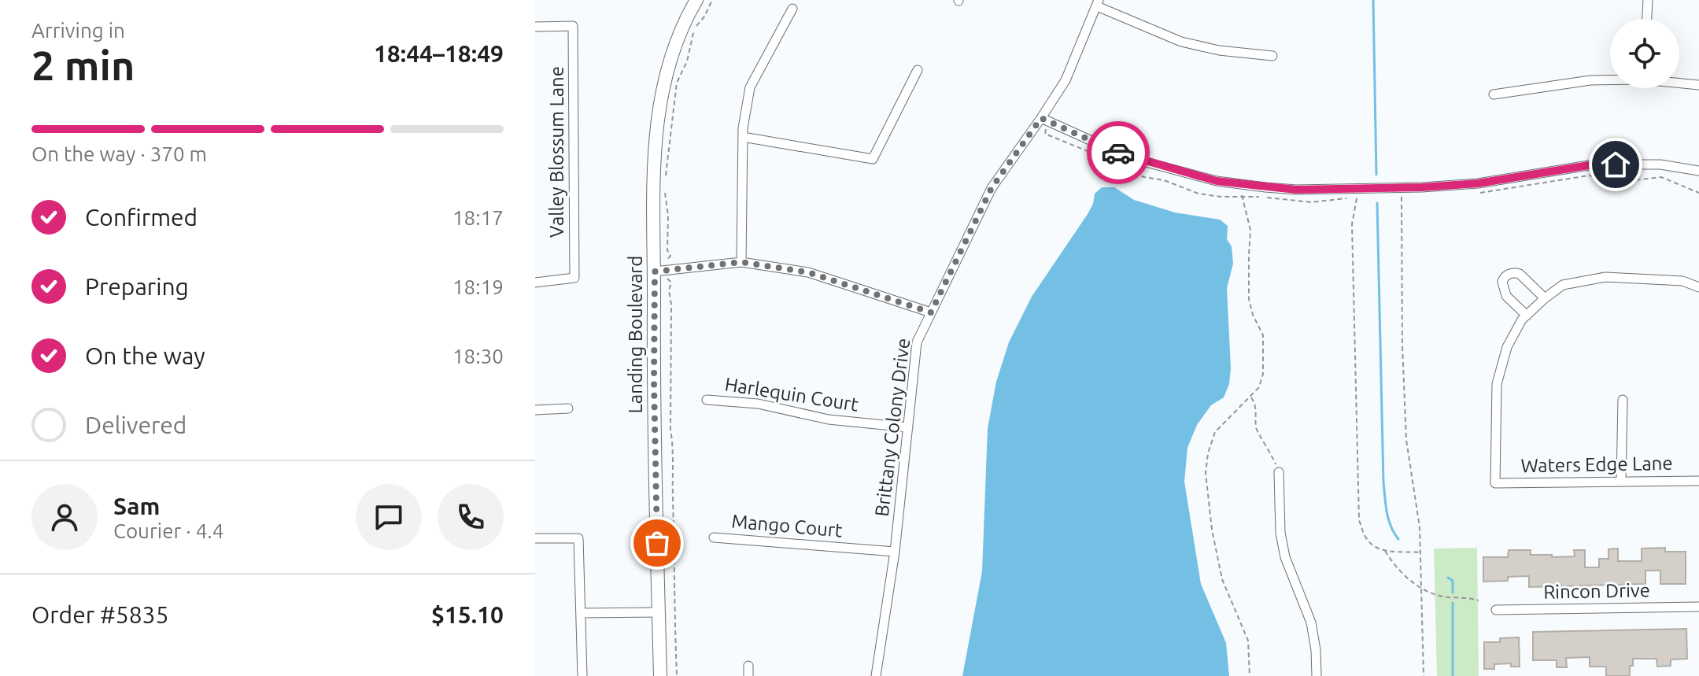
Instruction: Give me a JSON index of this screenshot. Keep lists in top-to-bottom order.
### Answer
{
  "streets": {
    "street": [
      "Valley Blossum Lane",
      "Landing Boulevard",
      "Harlequin Court",
      "Brittany Colony Drive",
      "Waters Edge Lane",
      "Mango Court",
      "Rincon Drive"
    ]
  },
  "crossings": [
    ["Harlequin Court", "Brittany Colony Drive"],
    ["Brittany Colony Drive", "Mango Court"]
  ],
  "page": {
    "heading": ["2 min", "Arriving in", "18:44–18:49"],
    "panel": [
      "Sam",
      "Courier · 4.4",
      "Order #5835",
      "$15.10"
    ],
    "bar": "On the way · 370 m",
    "list": [
      ["Confirmed", "18:17"],
      ["Preparing", "18:19"],
      ["On the way", "18:30"],
      "Delivered"
    ]
  }
}
